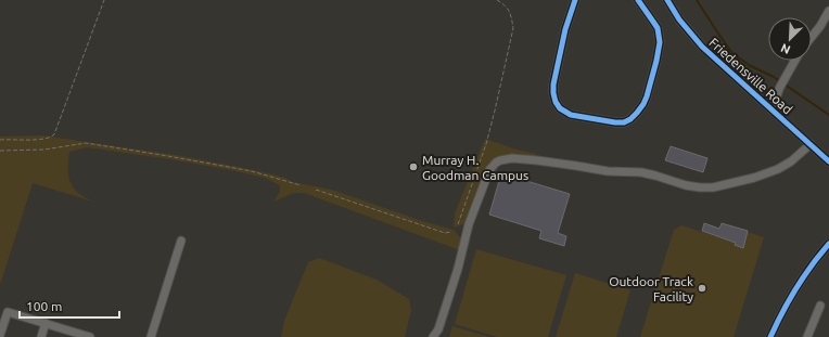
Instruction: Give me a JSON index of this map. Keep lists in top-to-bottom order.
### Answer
{
  "streets": {
    "street": ["Friedensville Road"]
  },
  "places": ["Murray H. Goodman Campus", "Outdoor Track Facility"],
  "scale_bar": "100 m",
  "north": "bottom left"
}
